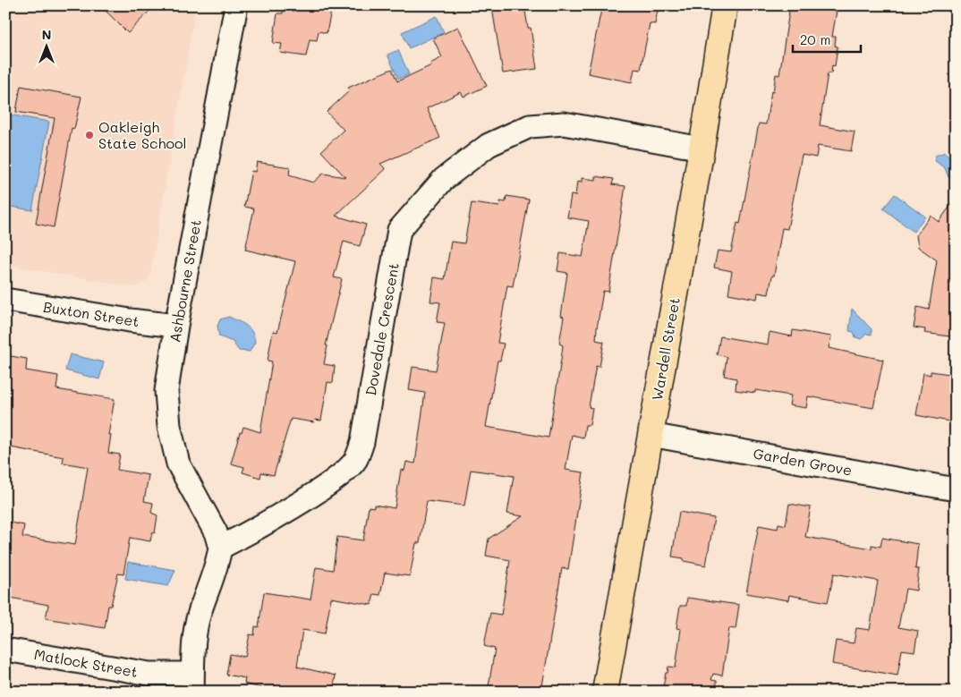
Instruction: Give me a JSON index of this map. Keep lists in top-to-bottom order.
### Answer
{
  "streets": {
    "highway": ["Wardell Street"],
    "street": [
      "Ashbourne Street",
      "Buxton Street",
      "Dovedale Crescent",
      "Garden Grove",
      "Matlock Street"
    ]
  },
  "crossings": [
    ["Ashbourne Street", "Buxton Street"],
    ["Ashbourne Street", "Dovedale Crescent"],
    ["Dovedale Crescent", "Wardell Street"],
    ["Wardell Street", "Garden Grove"]
  ],
  "places": ["Oakleigh State School"],
  "scale_bar": "20 m",
  "north": "top"
}
